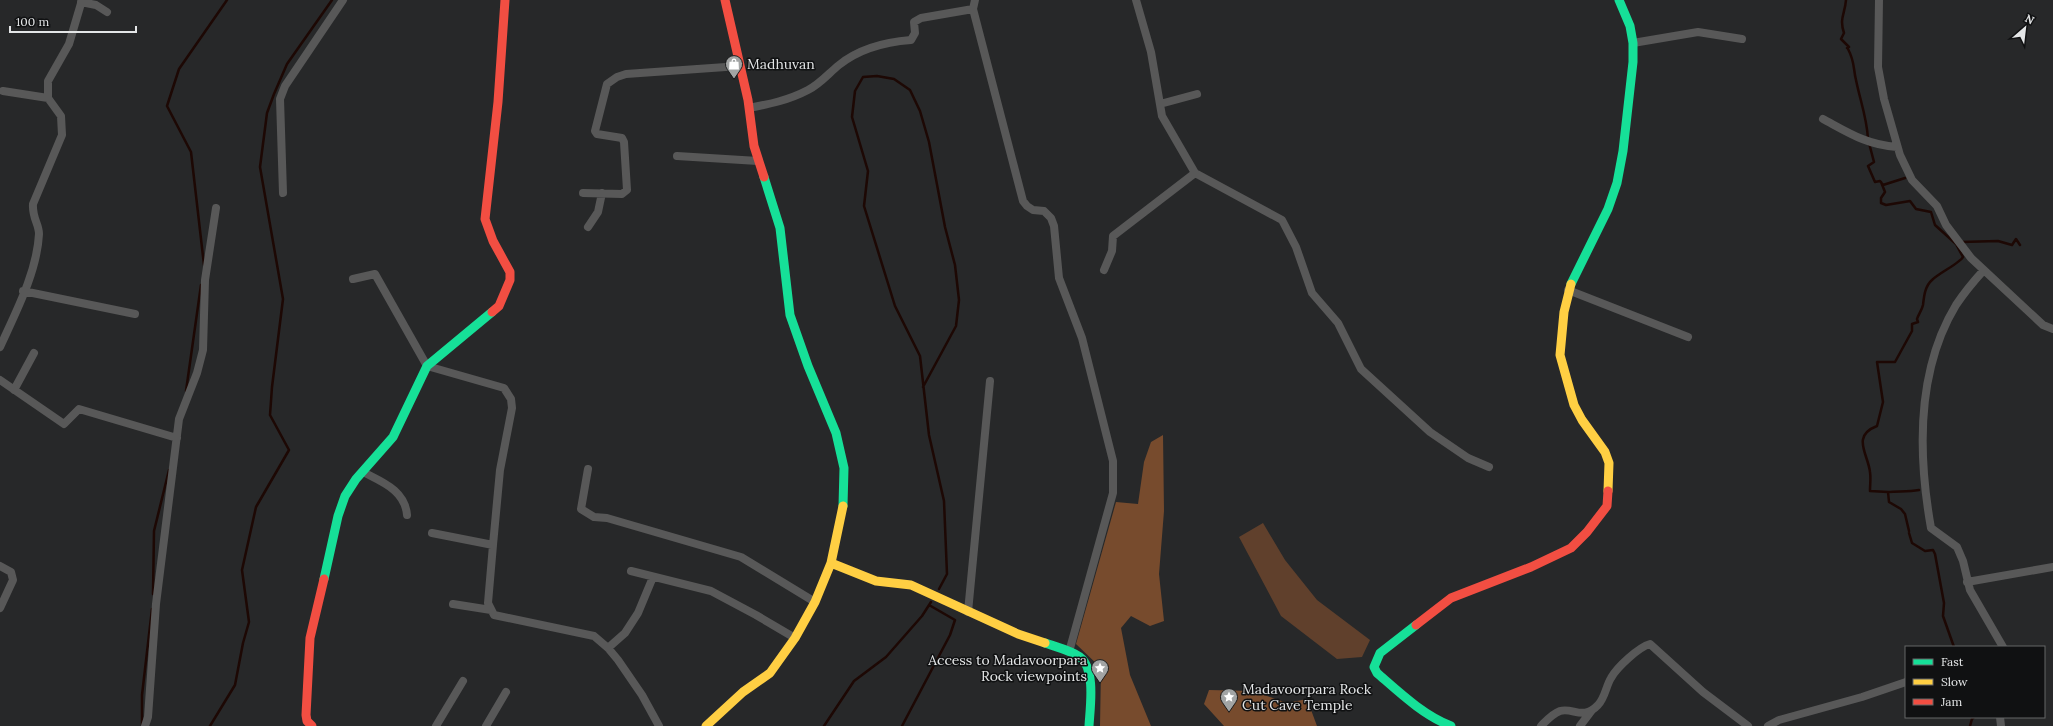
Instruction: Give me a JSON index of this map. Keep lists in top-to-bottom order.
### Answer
{
  "places": {
    "shop": ["Madhuvan"],
    "place": ["Access to Madavoorpara Rock viewpoints", "Madavoorpara Rock Cut Cave Temple"]
  },
  "legend": ["Fast", "Slow", "Jam"],
  "scale_bar": "100 m",
  "north": "top right"
}
